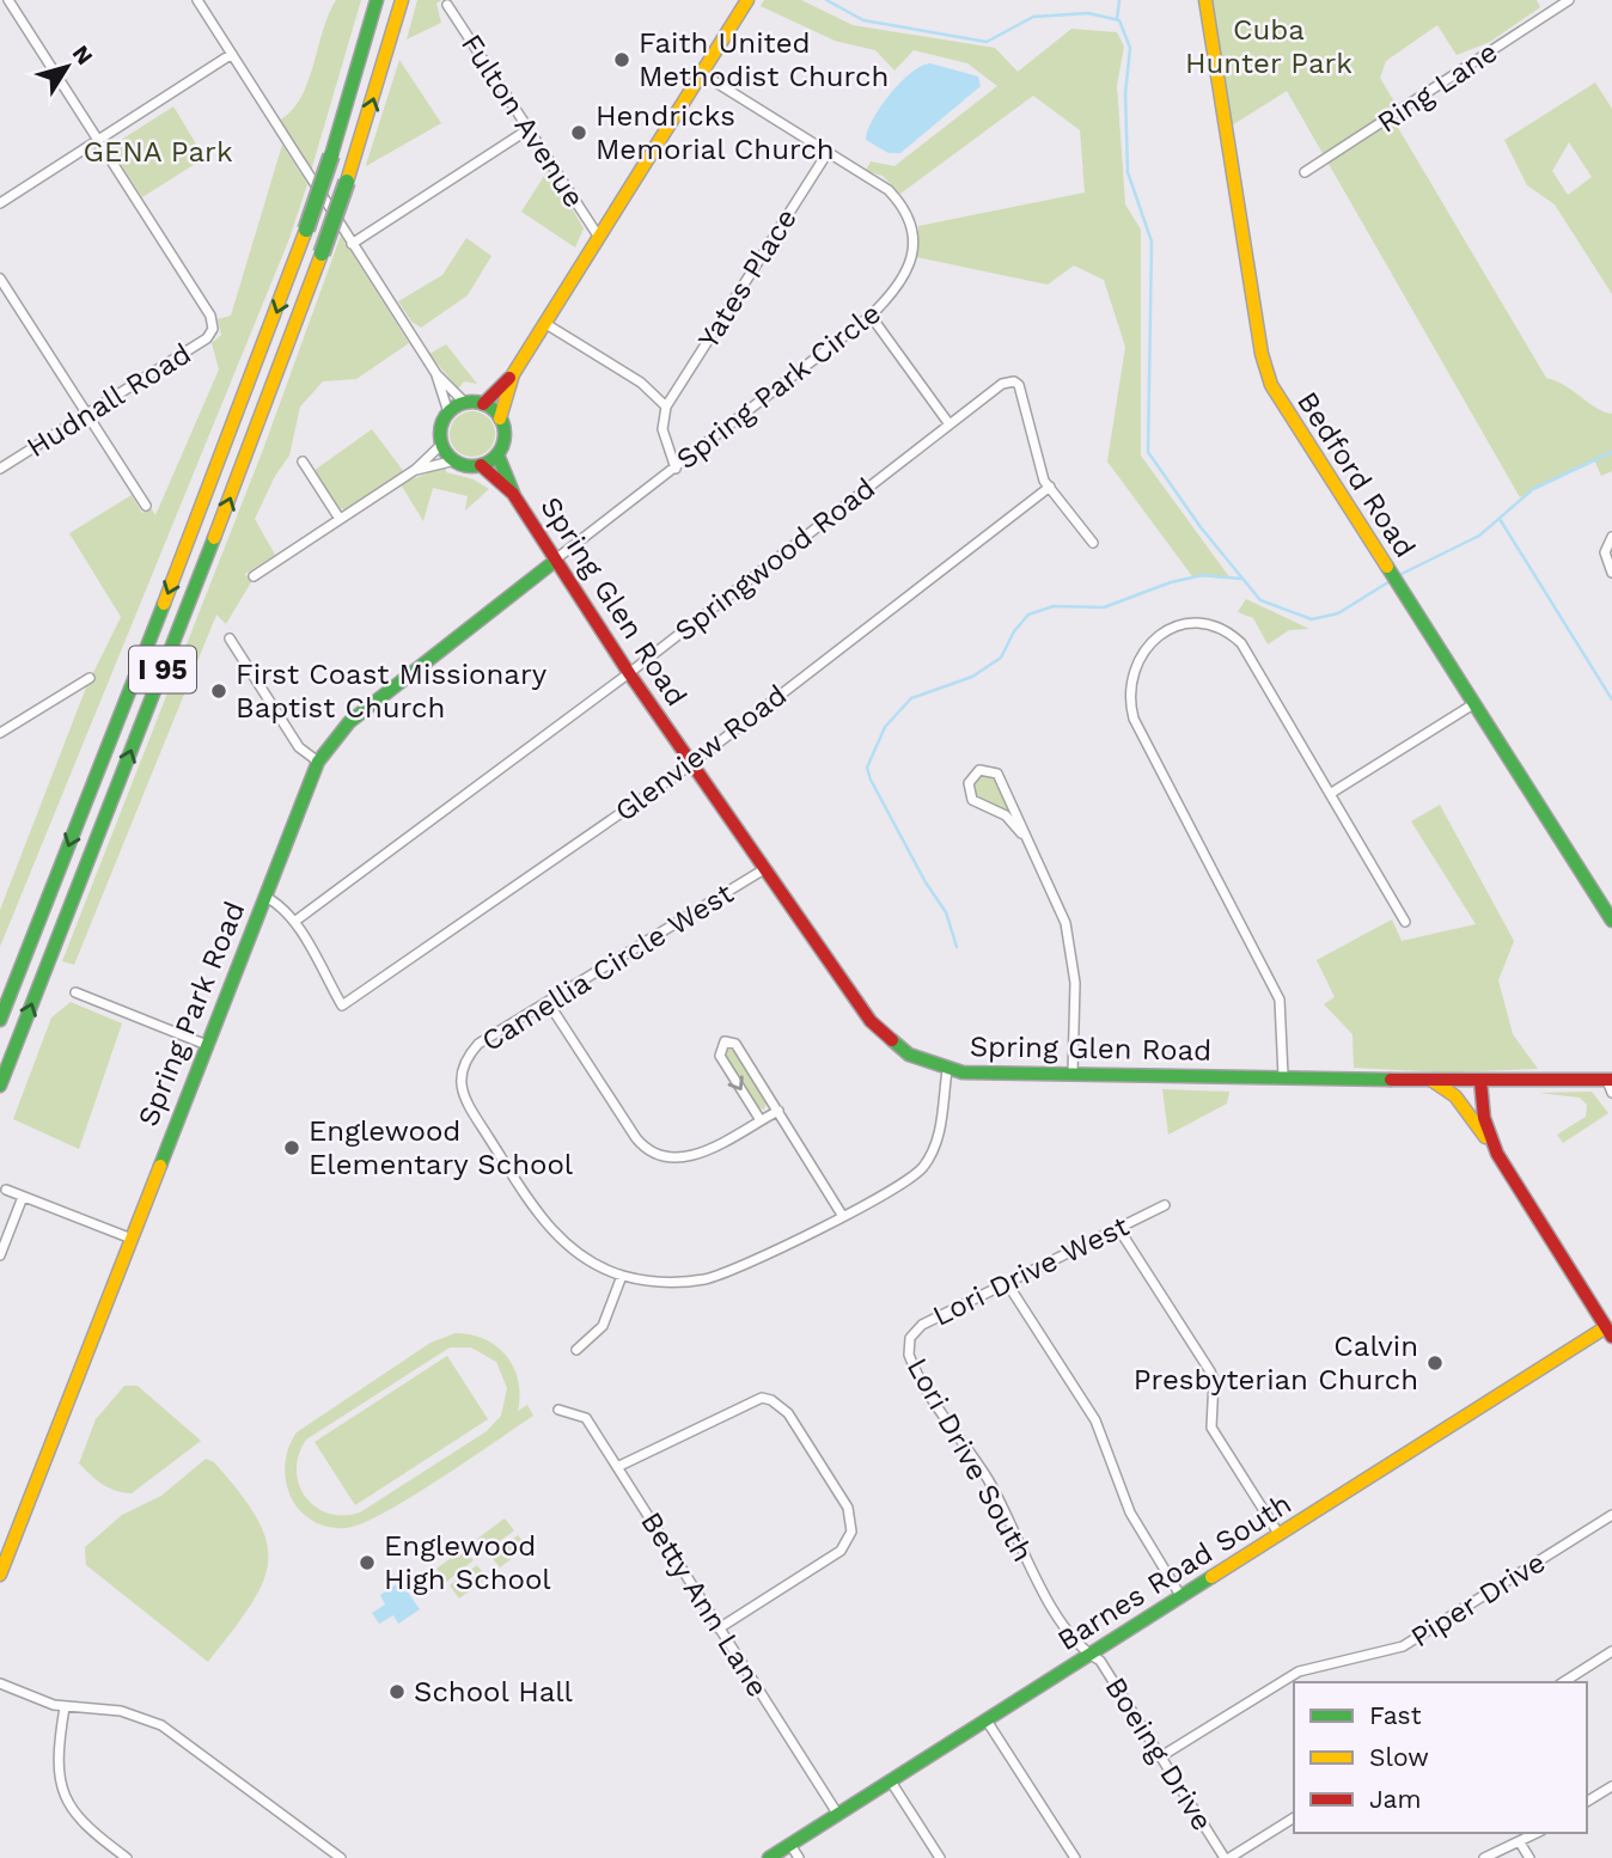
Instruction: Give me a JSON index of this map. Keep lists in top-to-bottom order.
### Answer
{
  "streets": {
    "main road": [
      "Bedford Road",
      "Spring Glen Road",
      "I 95",
      "Spring Park Road",
      "Barnes Road South"
    ],
    "street": [
      "Ring Lane",
      "Fulton Avenue",
      "Yates Place",
      "Spring Park Circle",
      "Hudnall Road",
      "Springwood Road",
      "Glenview Road",
      "Camellia Circle West",
      "Lori Drive West",
      "Lori Drive South",
      "Piper Drive",
      "Betty Ann Lane",
      "Boeing Drive"
    ]
  },
  "crossings": [
    ["Yates Place", "Spring Park Circle"],
    ["Spring Park Circle", "Spring Glen Road"],
    ["Spring Park Circle", "Spring Park Road"],
    ["Springwood Road", "Spring Glen Road"],
    ["Springwood Road", "Glenview Road"],
    ["Spring Glen Road", "Glenview Road"],
    ["Spring Glen Road", "Camellia Circle West"],
    ["Spring Glen Road", "Spring Park Road"],
    ["Lori Drive West", "Lori Drive South"],
    ["Lori Drive South", "Barnes Road South"],
    ["Lori Drive South", "Boeing Drive"],
    ["Barnes Road South", "Betty Ann Lane"],
    ["Barnes Road South", "Boeing Drive"],
    ["Piper Drive", "Boeing Drive"]
  ],
  "parks": ["Cuba Hunter Park", "GENA Park"],
  "places": [
    "Faith United Methodist Church",
    "Hendricks Memorial Church",
    "First Coast Missionary Baptist Church",
    "Englewood Elementary School",
    "Calvin Presbyterian Church",
    "Englewood High School",
    "School Hall"
  ],
  "legend": ["Fast", "Slow", "Jam"],
  "north": "top right"
}
